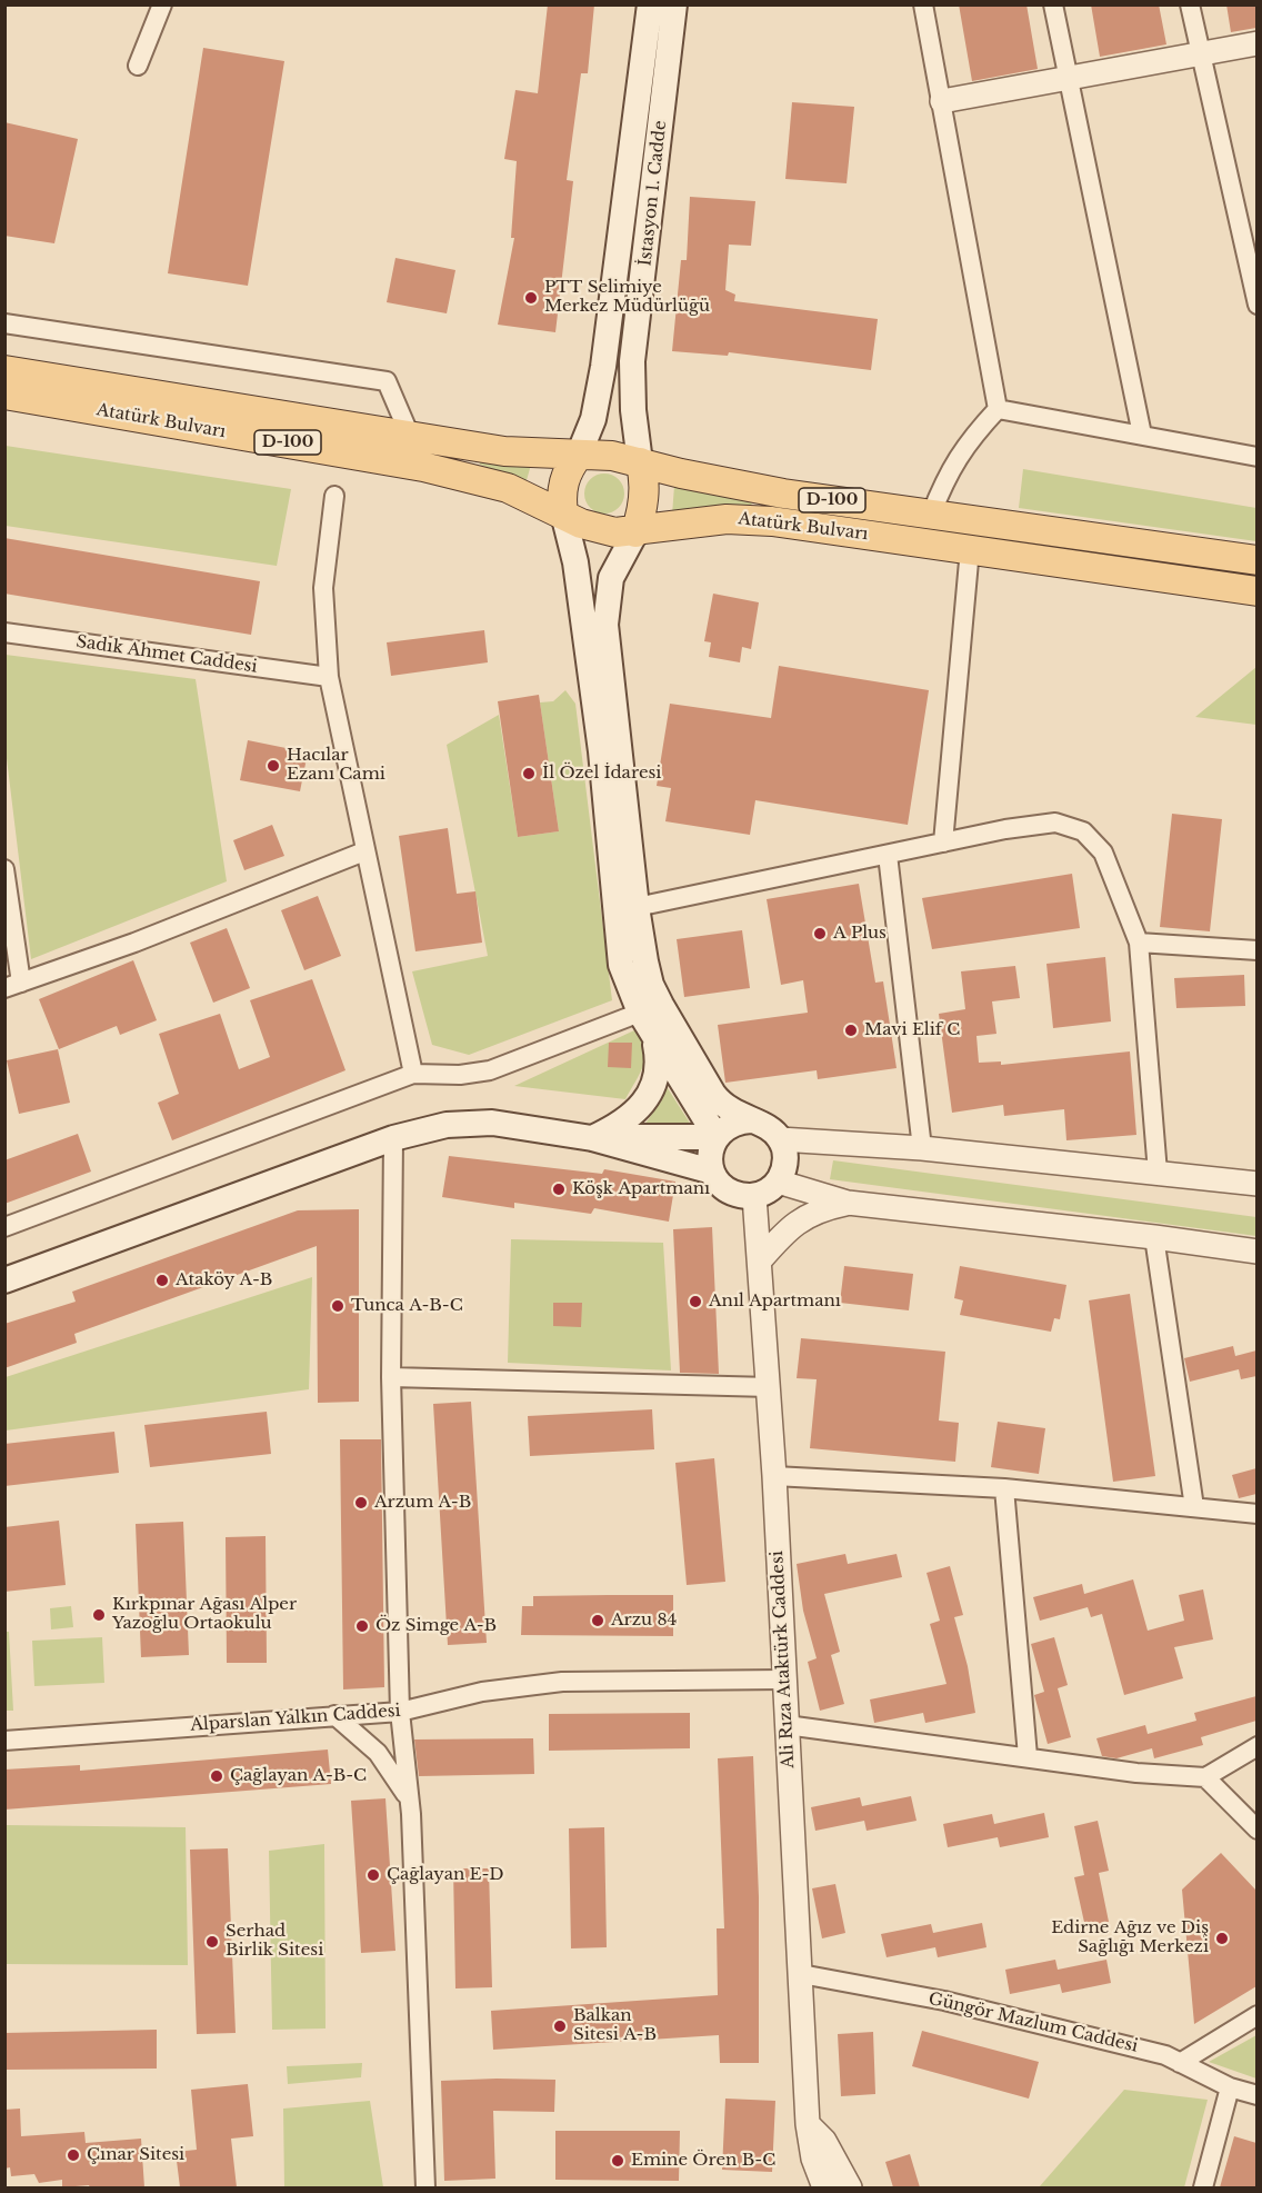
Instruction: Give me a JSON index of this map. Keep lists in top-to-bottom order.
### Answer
{
  "streets": {
    "main road": ["İstasyon 1. Cadde", "Atatürk Bulvarı", "D-100"],
    "street": [
      "Sadık Ahmet Caddesi",
      "Ali Rıza Ataktürk Caddesi",
      "Alparslan Yalkın Caddesi",
      "Güngör Mazlum Caddesi"
    ]
  },
  "crossings": [
    ["İstasyon 1. Cadde", "Atatürk Bulvarı"],
    ["Ali Rıza Ataktürk Caddesi", "Alparslan Yalkın Caddesi"],
    ["Ali Rıza Ataktürk Caddesi", "Güngör Mazlum Caddesi"]
  ],
  "places": [
    "PTT Selimiye Merkez Müdürlüğü",
    "Hacılar Ezanı Cami",
    "İl Özel İdaresi",
    "A Plus",
    "Mavi Elif C",
    "Köşk Apartmanı",
    "Ataköy A-B",
    "Anıl Apartmanı",
    "Tunca A-B-C",
    "Arzum A-B",
    "Kırkpınar Ağası Alper Yazoğlu Ortaokulu",
    "Arzu 84",
    "Öz Simge A-B",
    "Çağlayan A-B-C",
    "Çağlayan E-D",
    "Edirne Ağız ve Diş Sağlığı Merkezi",
    "Serhad Birlik Sitesi",
    "Balkan Sitesi A-B",
    "Çınar Sitesi",
    "Emine Ören B-C"
  ]
}
